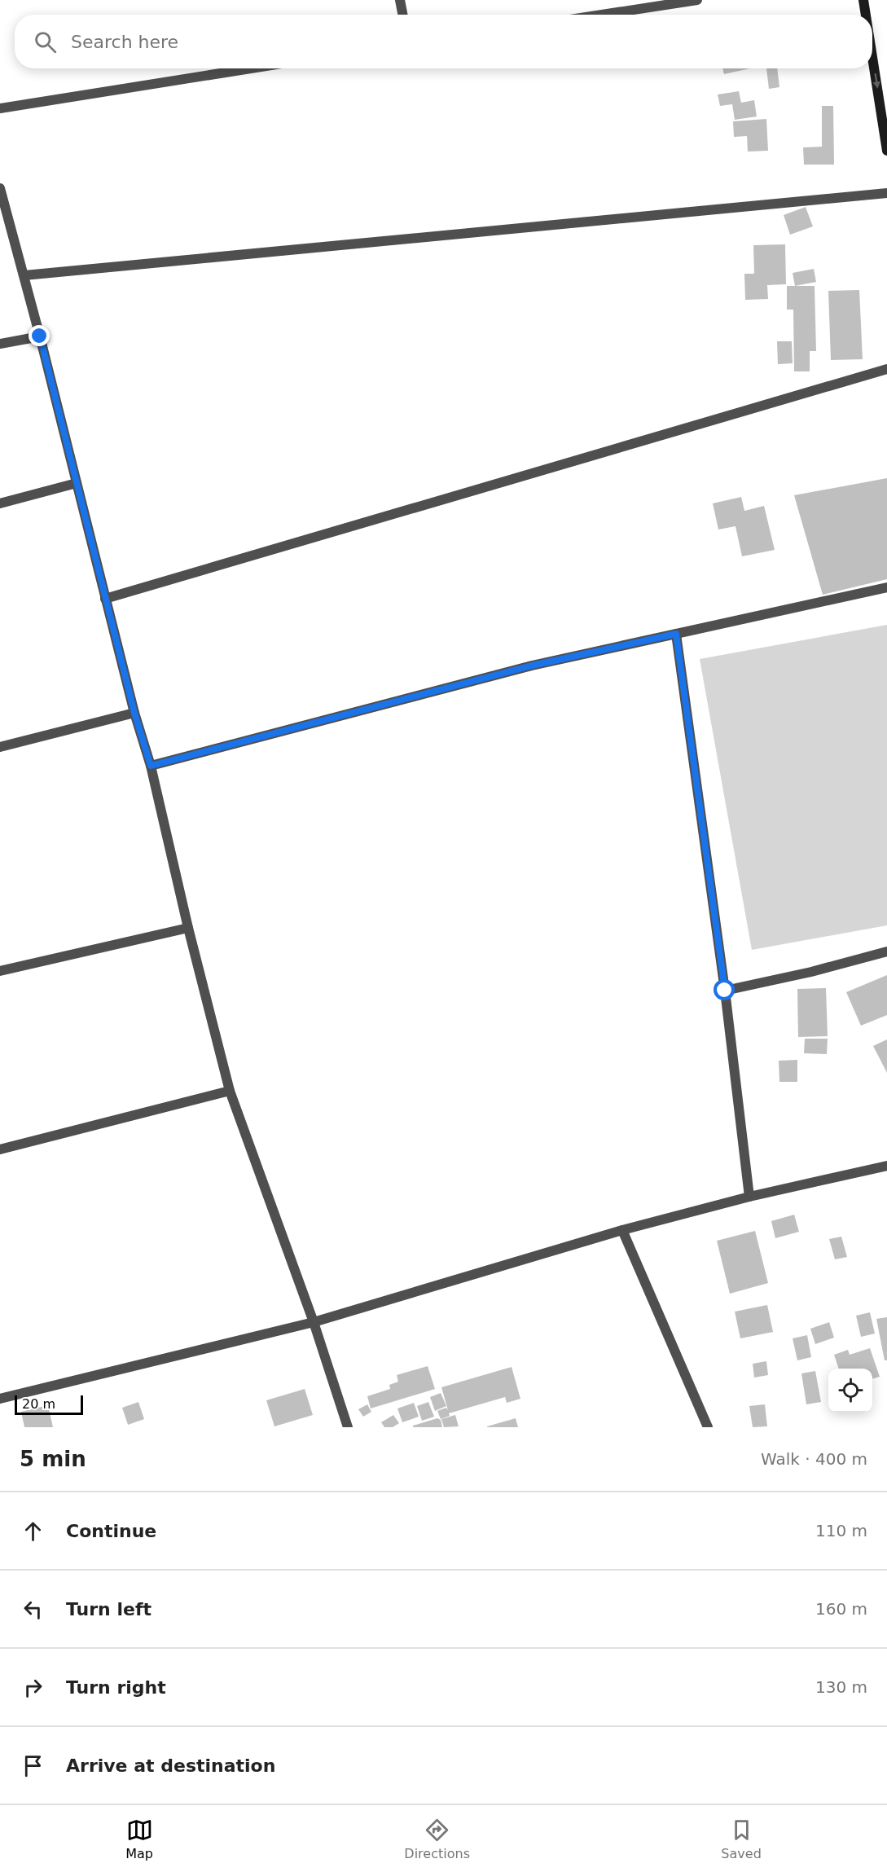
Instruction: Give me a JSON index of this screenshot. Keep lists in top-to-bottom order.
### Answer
{
  "scale_bar": "20 m",
  "page": {
    "search": "Search here",
    "scale": "20 m",
    "heading": ["5 min", "Walk · 400 m"],
    "list": [
      ["Continue", "110 m"],
      ["Turn left", "160 m"],
      ["Turn right", "130 m"],
      "Arrive at destination"
    ],
    "nav": ["Map", "Directions", "Saved"]
  }
}
